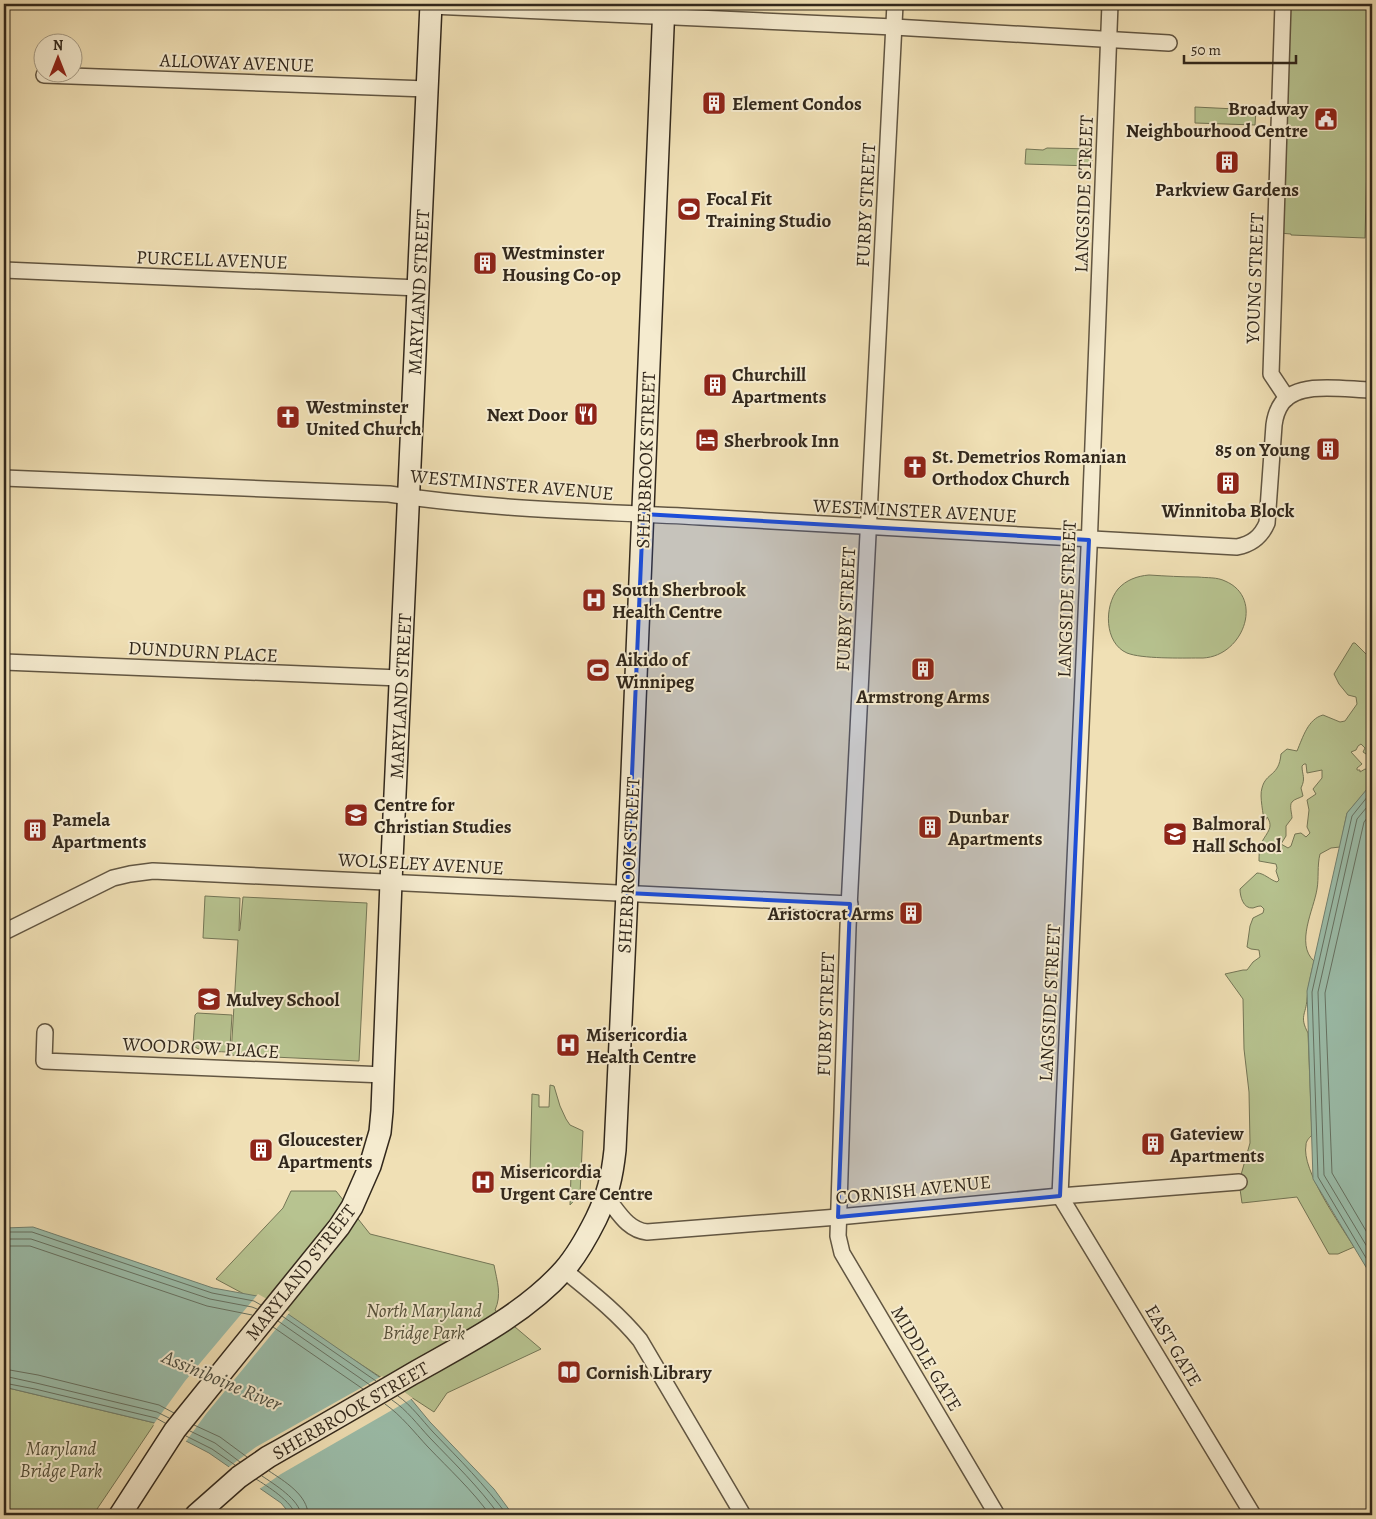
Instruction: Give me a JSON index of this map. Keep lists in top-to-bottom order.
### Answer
{
  "streets": {
    "main road": ["MARYLAND STREET", "SHERBROOK STREET"],
    "street": [
      "ALLOWAY AVENUE",
      "LANGSIDE STREET",
      "FURBY STREET",
      "PURCELL AVENUE",
      "YOUNG STREET",
      "WESTMINSTER AVENUE",
      "DUNDURN PLACE",
      "WOLSELEY AVENUE",
      "WOODROW PLACE",
      "CORNISH AVENUE",
      "EAST GATE",
      "MIDDLE GATE"
    ]
  },
  "crossings": [
    ["ALLOWAY AVENUE", "MARYLAND STREET"],
    ["LANGSIDE STREET", "WESTMINSTER AVENUE"],
    ["LANGSIDE STREET", "CORNISH AVENUE"],
    ["LANGSIDE STREET", "EAST GATE"],
    ["FURBY STREET", "WESTMINSTER AVENUE"],
    ["FURBY STREET", "WOLSELEY AVENUE"],
    ["FURBY STREET", "CORNISH AVENUE"],
    ["FURBY STREET", "MIDDLE GATE"],
    ["PURCELL AVENUE", "MARYLAND STREET"],
    ["YOUNG STREET", "WESTMINSTER AVENUE"],
    ["MARYLAND STREET", "WESTMINSTER AVENUE"],
    ["MARYLAND STREET", "DUNDURN PLACE"],
    ["MARYLAND STREET", "WOLSELEY AVENUE"],
    ["MARYLAND STREET", "WOODROW PLACE"],
    ["SHERBROOK STREET", "WESTMINSTER AVENUE"],
    ["SHERBROOK STREET", "WOLSELEY AVENUE"],
    ["SHERBROOK STREET", "CORNISH AVENUE"],
    ["CORNISH AVENUE", "EAST GATE"],
    ["CORNISH AVENUE", "MIDDLE GATE"]
  ],
  "water": ["Assiniboine River"],
  "parks": ["North Maryland Bridge Park", "Maryland Bridge Park"],
  "places": {
    "building": [
      "Element Condos",
      "Parkview Gardens",
      "Westminster Housing Co-op",
      "Churchill Apartments",
      "85 on Young",
      "Winnitoba Block",
      "Armstrong Arms",
      "Dunbar Apartments",
      "Pamela Apartments",
      "Aristocrat Arms",
      "Gateview Apartments",
      "Gloucester Apartments"
    ],
    "public building": ["Broadway Neighbourhood Centre"],
    "sports": ["Focal Fit Training Studio", "Aikido of Winnipeg"],
    "restaurant": ["Next Door"],
    "church": ["Westminster United Church", "St. Demetrios Romanian Orthodox Church"],
    "hotel": ["Sherbrook Inn"],
    "hospital": ["South Sherbrook Health Centre", "Misericordia Health Centre", "Misericordia Urgent Care Centre"],
    "school or university": ["Centre for Christian Studies", "Balmoral Hall School", "Mulvey School"],
    "library": ["Cornish Library"]
  },
  "scale_bar": "50 m",
  "north": "top"
}
